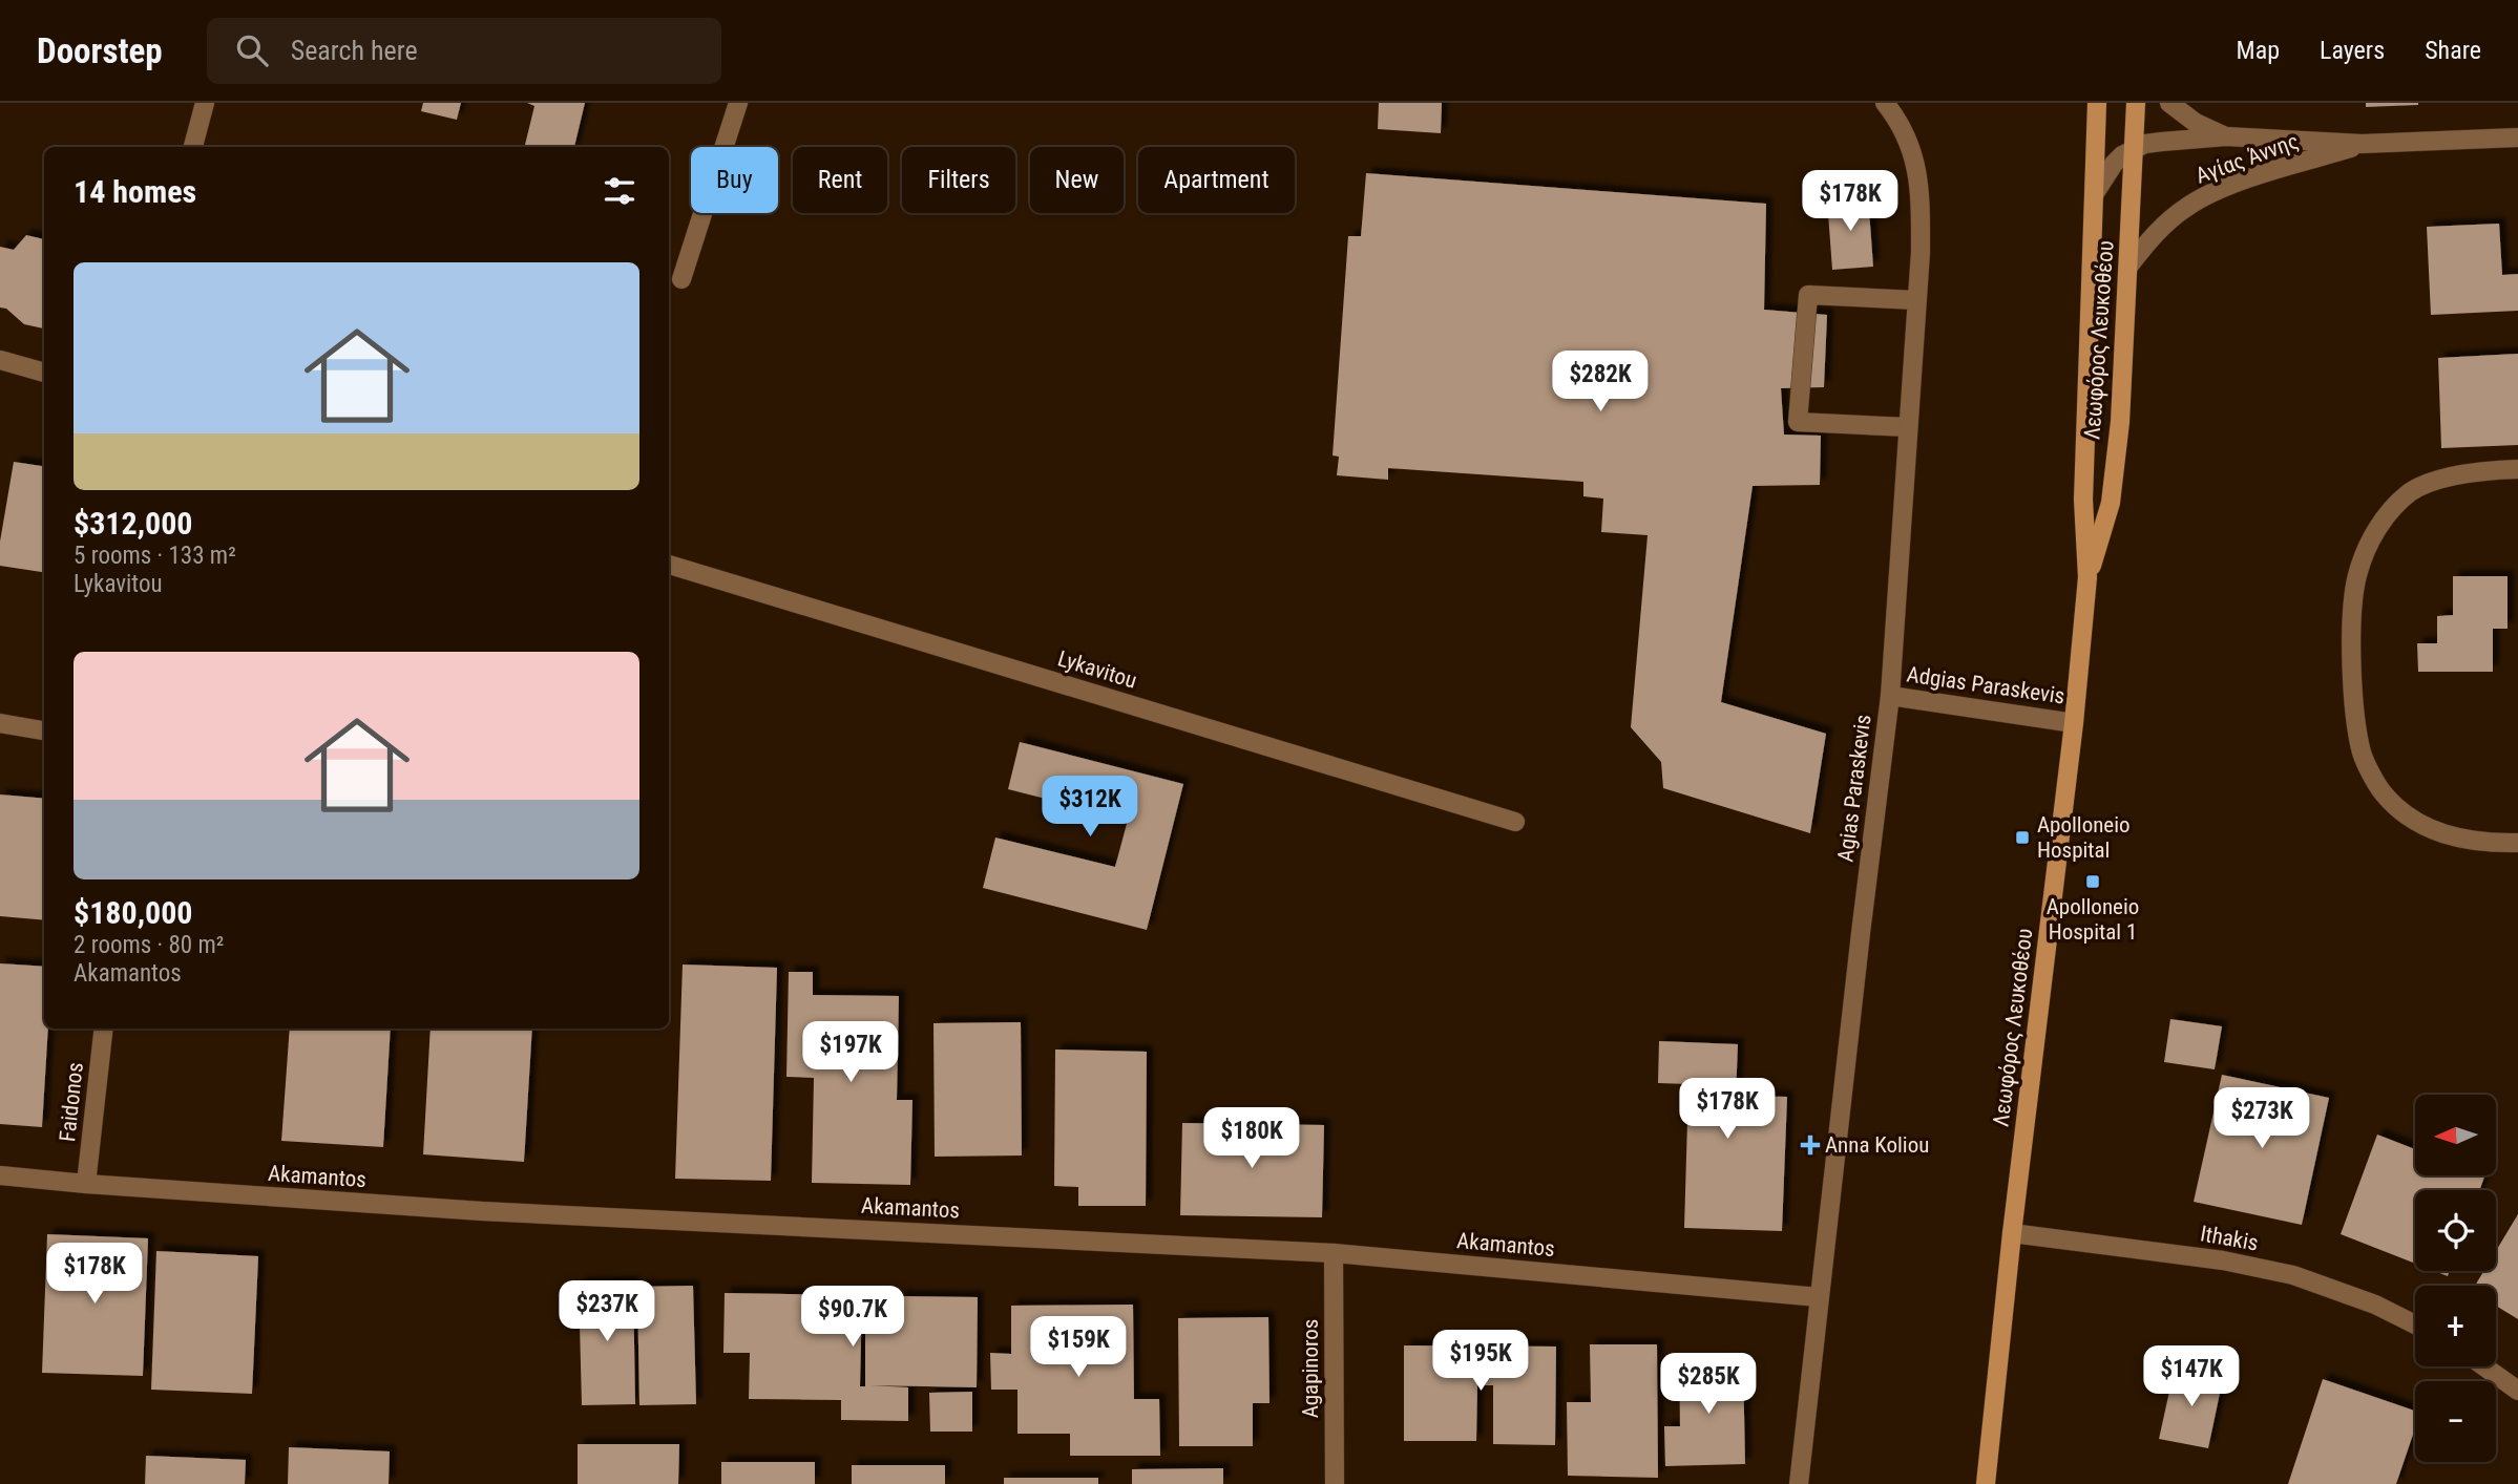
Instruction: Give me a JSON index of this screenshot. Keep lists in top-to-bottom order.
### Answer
{
  "streets": {
    "main road": ["Λεωφόρος Λευκοθέου"],
    "street": [
      "Αγίας Άννης",
      "Lykavitou",
      "Adgias Paraskevis",
      "Agias Paraskevis",
      "Faidonos",
      "Akamantos",
      "Ithakis",
      "Agapinoros"
    ]
  },
  "crossings": [
    ["Αγίας Άννης", "Λεωφόρος Λευκοθέου"],
    ["Λεωφόρος Λευκοθέου", "Adgias Paraskevis"],
    ["Λεωφόρος Λευκοθέου", "Ithakis"],
    ["Adgias Paraskevis", "Agias Paraskevis"],
    ["Agias Paraskevis", "Akamantos"],
    ["Faidonos", "Akamantos"],
    ["Akamantos", "Agapinoros"]
  ],
  "places": {
    "transit": ["Apolloneio Hospital", "Apolloneio Hospital 1"],
    "health": ["Anna Koliou"]
  },
  "north": "left",
  "page": {
    "header": "Doorstep",
    "search": "Search here",
    "nav": ["Map", "Layers", "Share"],
    "chip": [
      "Buy",
      "Rent",
      "Filters",
      "New",
      "Apartment"
    ],
    "heading": "14 homes",
    "price": [
      "$178K",
      "$282K",
      "$312K",
      "$197K",
      "$178K",
      "$273K",
      "$180K",
      "$178K",
      "$237K",
      "$90.7K",
      "$159K",
      "$195K",
      "$147K",
      "$285K"
    ],
    "list": [
      {
        "name": "$312,000",
        "note": "5 rooms · 133 m² · Lykavitou"
      },
      {
        "name": "$180,000",
        "note": "2 rooms · 80 m² · Akamantos"
      }
    ],
    "map_buttons": ["+", "−"]
  }
}
